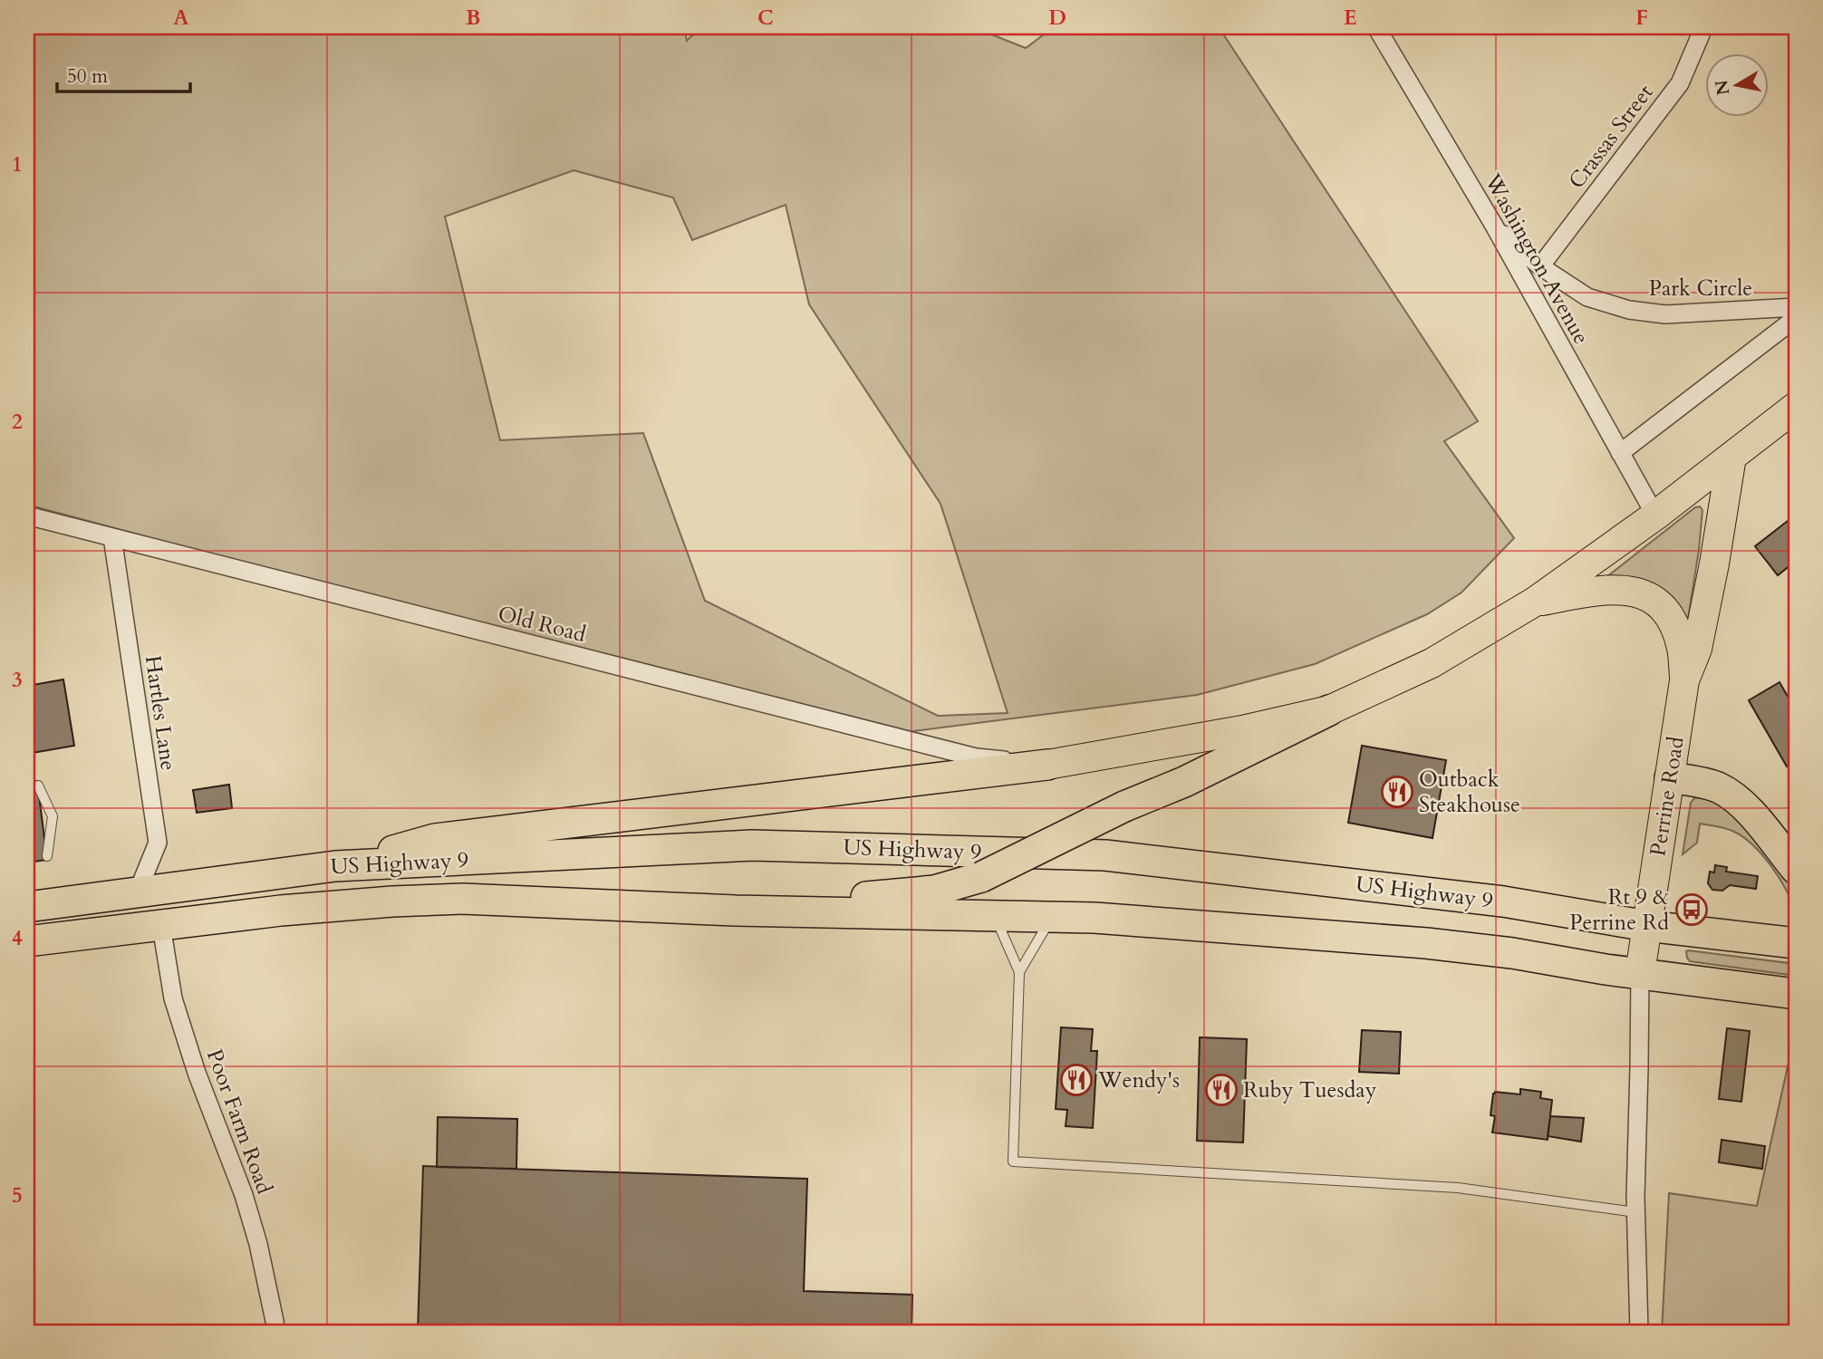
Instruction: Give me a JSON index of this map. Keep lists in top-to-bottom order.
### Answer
{
  "streets": {
    "highway": ["US Highway 9"],
    "main road": ["Perrine Road"],
    "street": [
      "Crassas Street",
      "Washington Avenue",
      "Park Circle",
      "Old Road",
      "Hartles Lane",
      "Poor Farm Road"
    ]
  },
  "crossings": [
    ["Crassas Street", "Park Circle"],
    ["Washington Avenue", "Park Circle"],
    ["Old Road", "Hartles Lane"],
    ["Hartles Lane", "US Highway 9"],
    ["Perrine Road", "US Highway 9"],
    ["US Highway 9", "Poor Farm Road"]
  ],
  "places": {
    "restaurant": ["Outback Steakhouse", "Wendy's", "Ruby Tuesday"],
    "bus stop": ["Rt 9 & Perrine Rd"]
  },
  "scale_bar": "50 m",
  "north": "left",
  "grid": {
    "columns": [
      "A",
      "B",
      "C",
      "D",
      "E",
      "F"
    ],
    "rows": [
      "1",
      "2",
      "3",
      "4",
      "5"
    ]
  }
}
